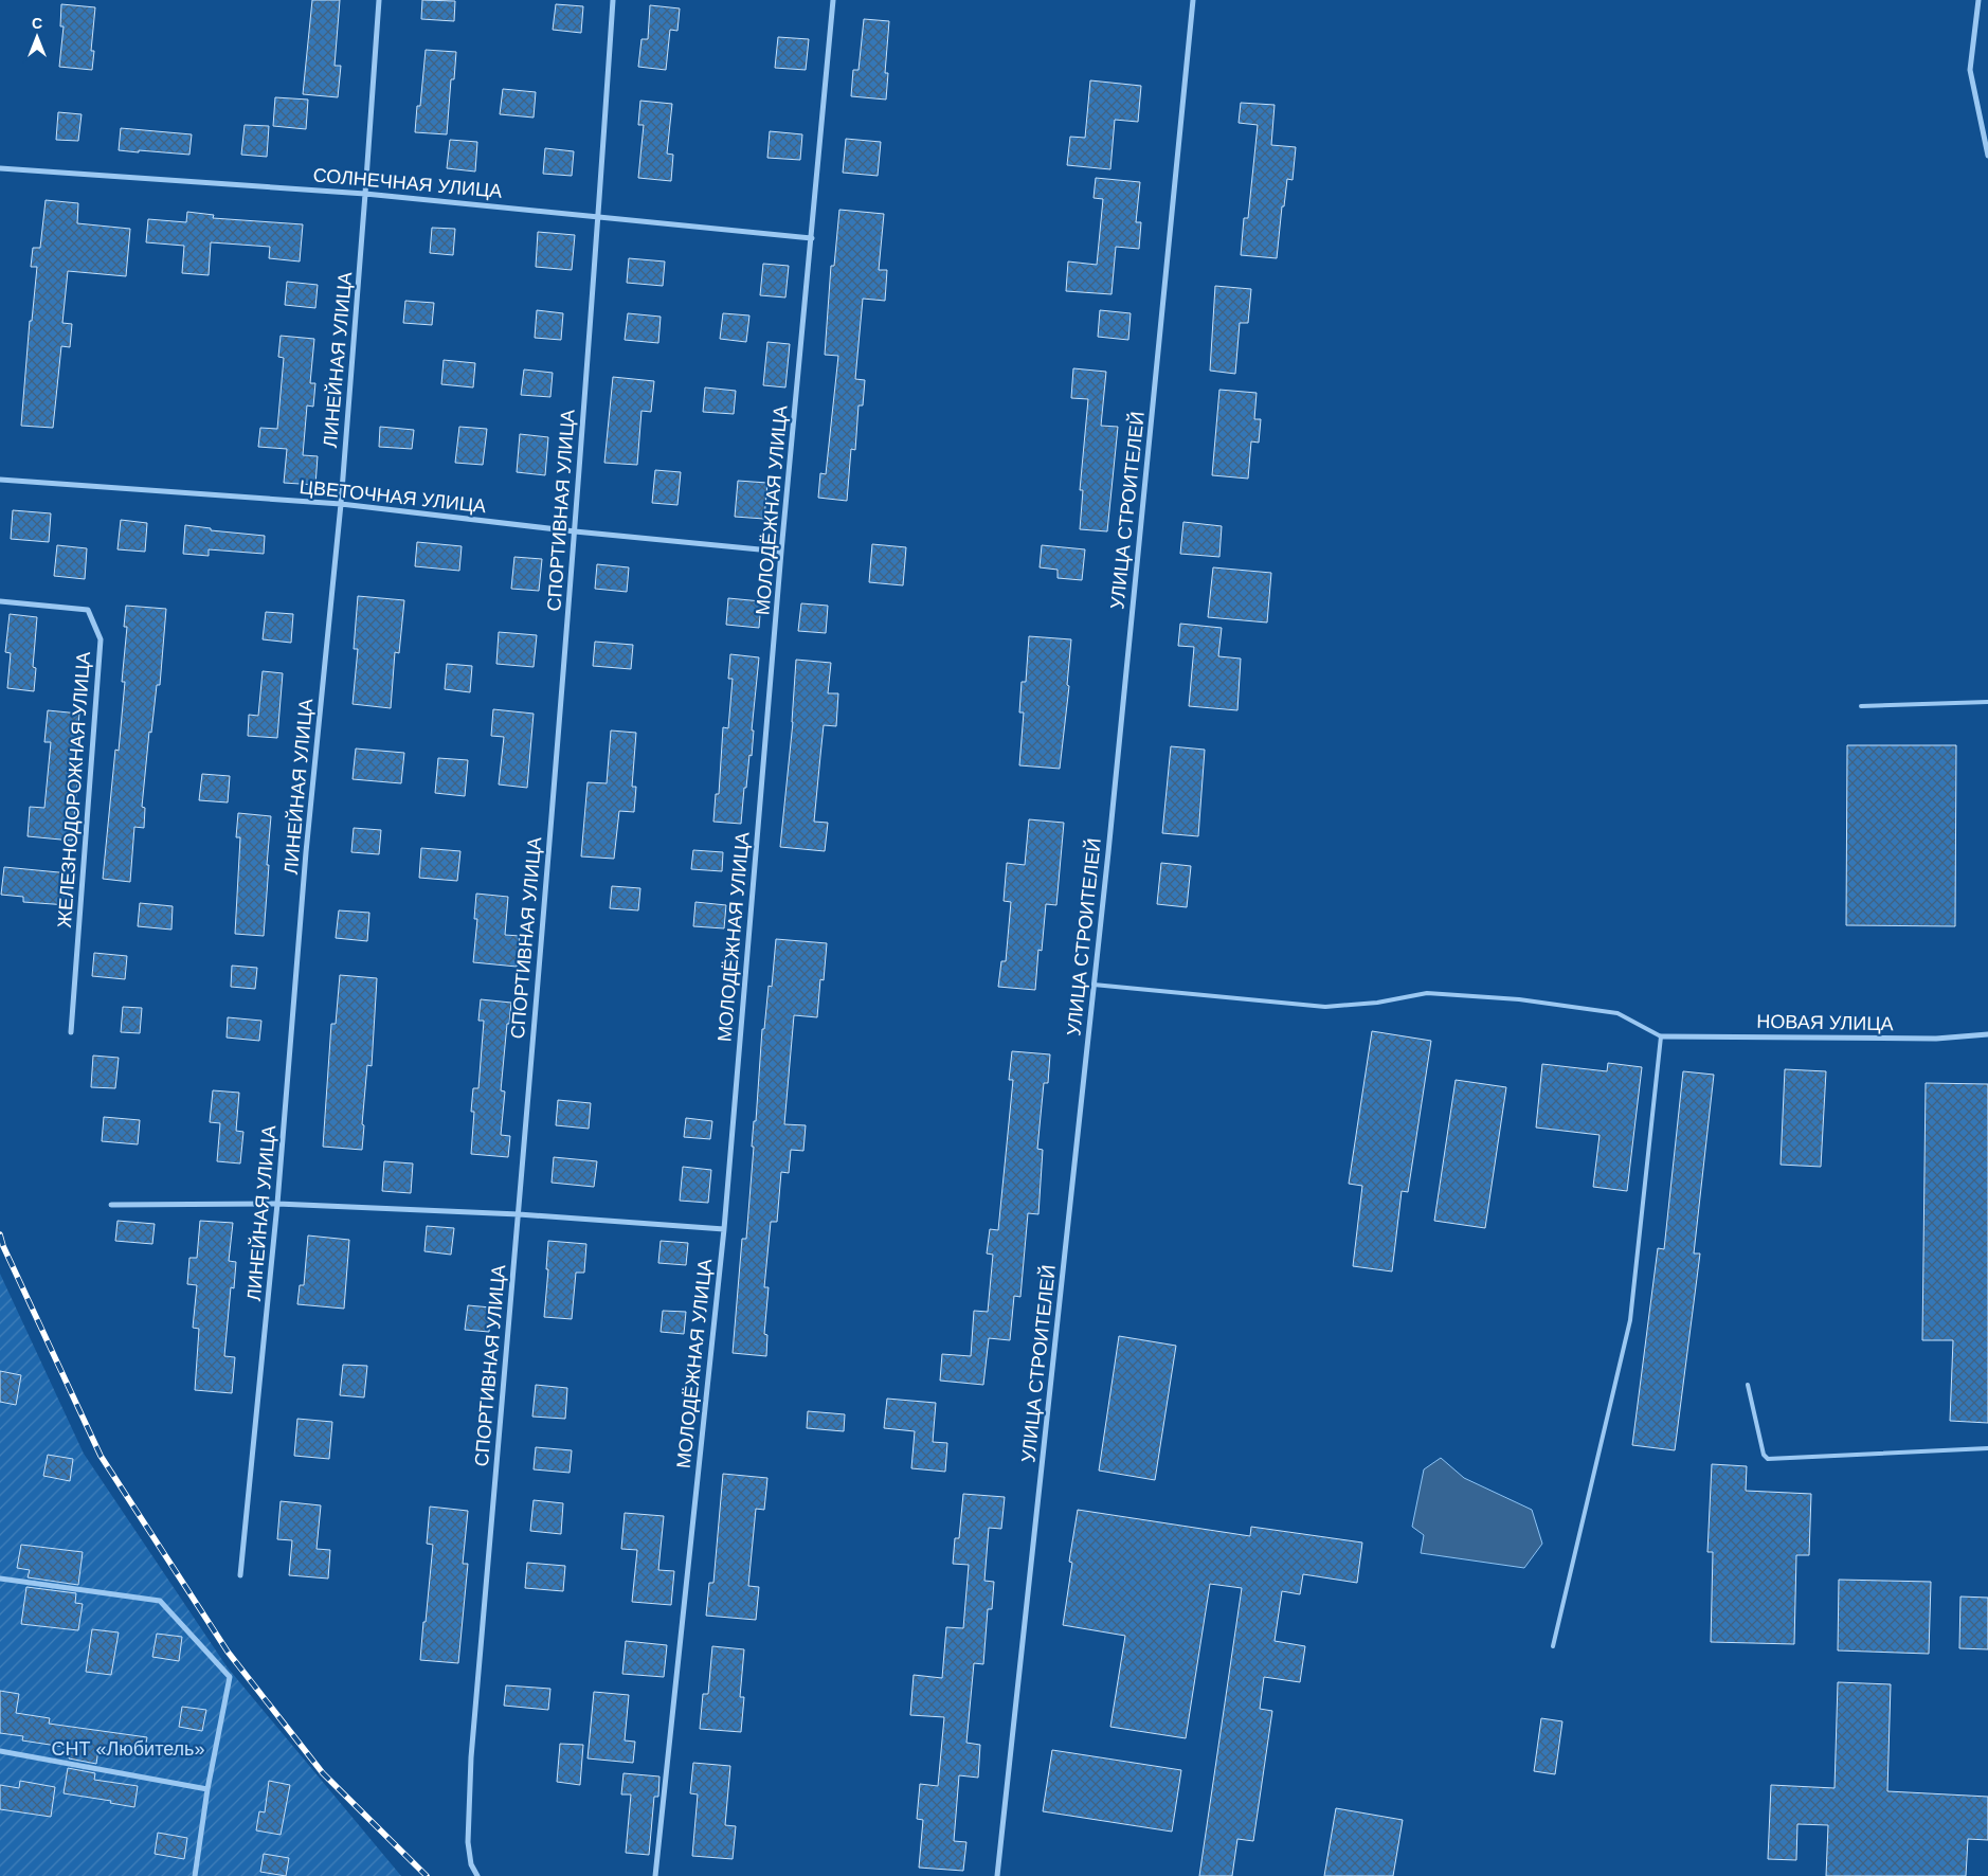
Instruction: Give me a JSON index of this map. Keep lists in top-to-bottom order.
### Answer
{
  "streets": {
    "street": [
      "СОЛНЕЧНАЯ УЛИЦА",
      "ЛИНЕЙНАЯ УЛИЦА",
      "ЦВЕТОЧНАЯ УЛИЦА",
      "СПОРТИВНАЯ УЛИЦА",
      "МОЛОДЁЖНАЯ УЛИЦА",
      "УЛИЦА СТРОИТЕЛЕЙ",
      "ЖЕЛЕЗНОДОРОЖНАЯ УЛИЦА",
      "НОВАЯ УЛИЦА"
    ]
  },
  "crossings": [
    ["СОЛНЕЧНАЯ УЛИЦА", "ЛИНЕЙНАЯ УЛИЦА"],
    ["СОЛНЕЧНАЯ УЛИЦА", "СПОРТИВНАЯ УЛИЦА"],
    ["СОЛНЕЧНАЯ УЛИЦА", "МОЛОДЁЖНАЯ УЛИЦА"],
    ["ЛИНЕЙНАЯ УЛИЦА", "ЦВЕТОЧНАЯ УЛИЦА"],
    ["ЦВЕТОЧНАЯ УЛИЦА", "СПОРТИВНАЯ УЛИЦА"],
    ["ЦВЕТОЧНАЯ УЛИЦА", "МОЛОДЁЖНАЯ УЛИЦА"]
  ],
  "parks": ["СНТ «Любитель»"],
  "north": "top"
}
